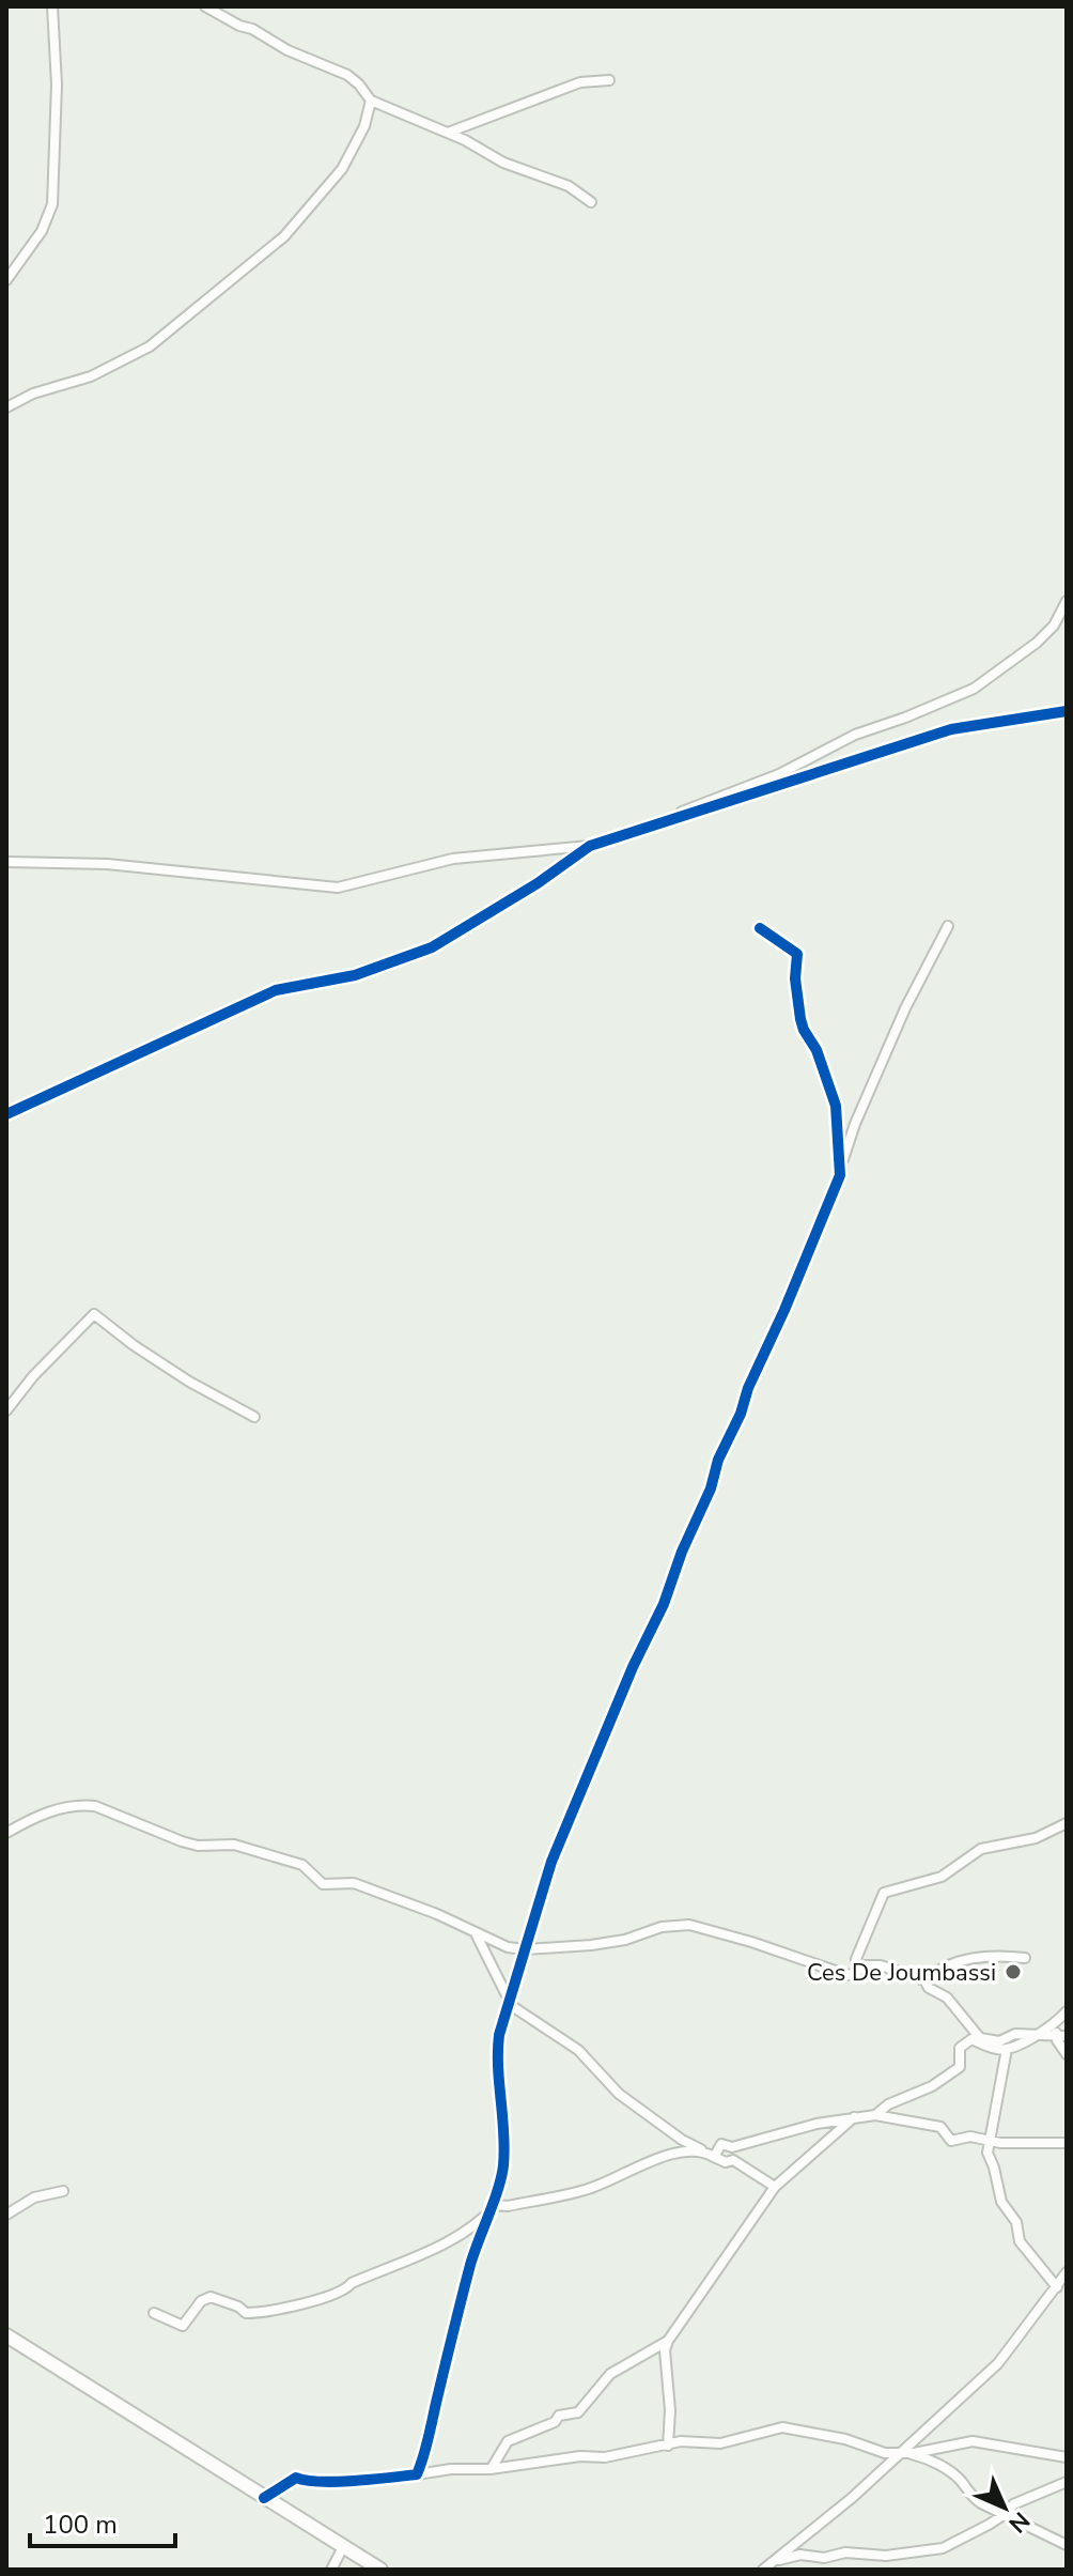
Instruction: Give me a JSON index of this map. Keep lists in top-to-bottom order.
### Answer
{
  "places": ["Ces De Joumbassi"],
  "scale_bar": "100 m",
  "north": "bottom right"
}
